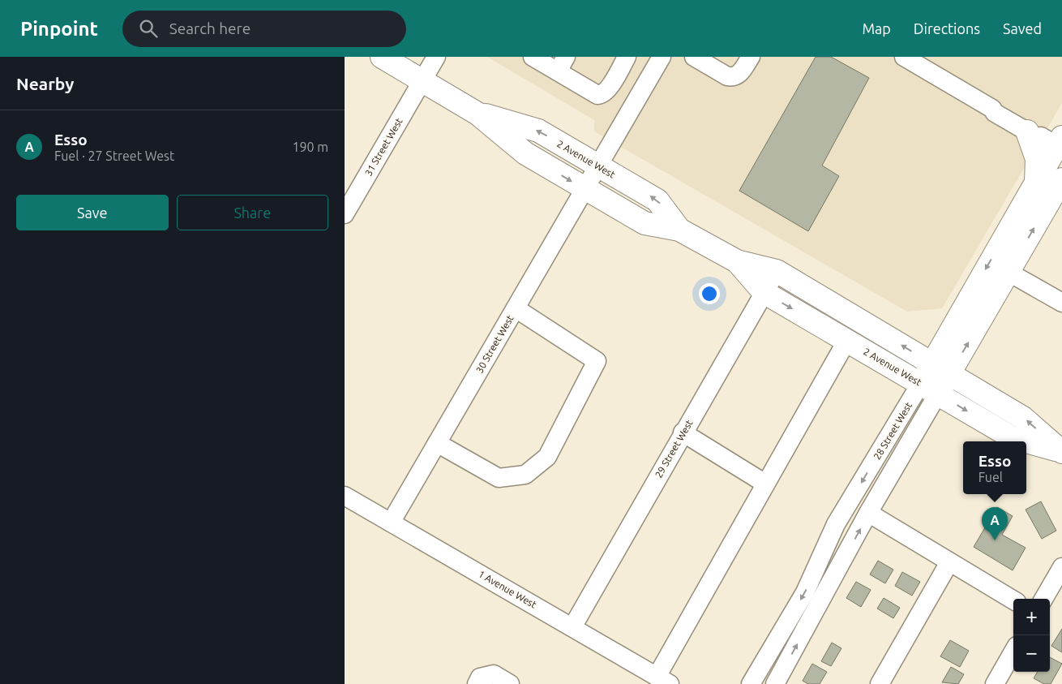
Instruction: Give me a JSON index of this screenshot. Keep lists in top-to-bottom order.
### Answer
{
  "streets": {
    "main road": ["2 Avenue West", "28 Street West"],
    "street": [
      "31 Street West",
      "30 Street West",
      "29 Street West",
      "1 Avenue West"
    ]
  },
  "crossings": [
    ["31 Street West", "2 Avenue West"],
    ["2 Avenue West", "30 Street West"],
    ["2 Avenue West", "28 Street West"],
    ["2 Avenue West", "29 Street West"],
    ["30 Street West", "1 Avenue West"],
    ["29 Street West", "1 Avenue West"]
  ],
  "page": {
    "header": "Pinpoint",
    "search": "Search here",
    "nav": ["Map", "Directions", "Saved"],
    "heading": "Nearby",
    "list": [
      {
        "mark": "A",
        "name": "Esso",
        "note": "Fuel · 27 Street West",
        "value": "190 m"
      }
    ],
    "buttons": ["Save", "Share"],
    "popup": ["Esso", "Fuel"],
    "pins": "A",
    "map_buttons": ["+", "−"]
  }
}
